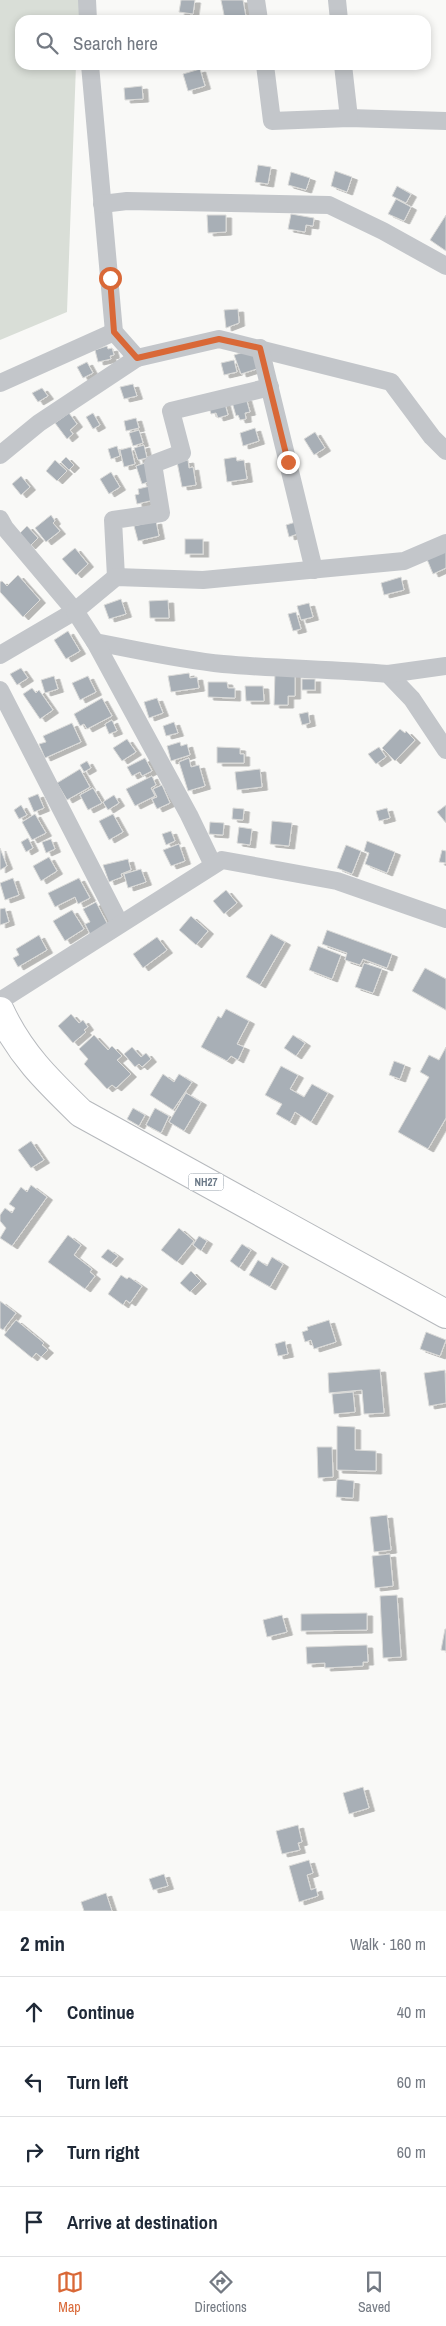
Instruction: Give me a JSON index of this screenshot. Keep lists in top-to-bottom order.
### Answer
{
  "streets": {
    "highway": ["NH27"]
  },
  "page": {
    "search": "Search here",
    "heading": ["2 min", "Walk · 160 m"],
    "list": [
      ["Continue", "40 m"],
      ["Turn left", "60 m"],
      ["Turn right", "60 m"],
      "Arrive at destination"
    ],
    "nav": ["Map", "Directions", "Saved"]
  }
}
